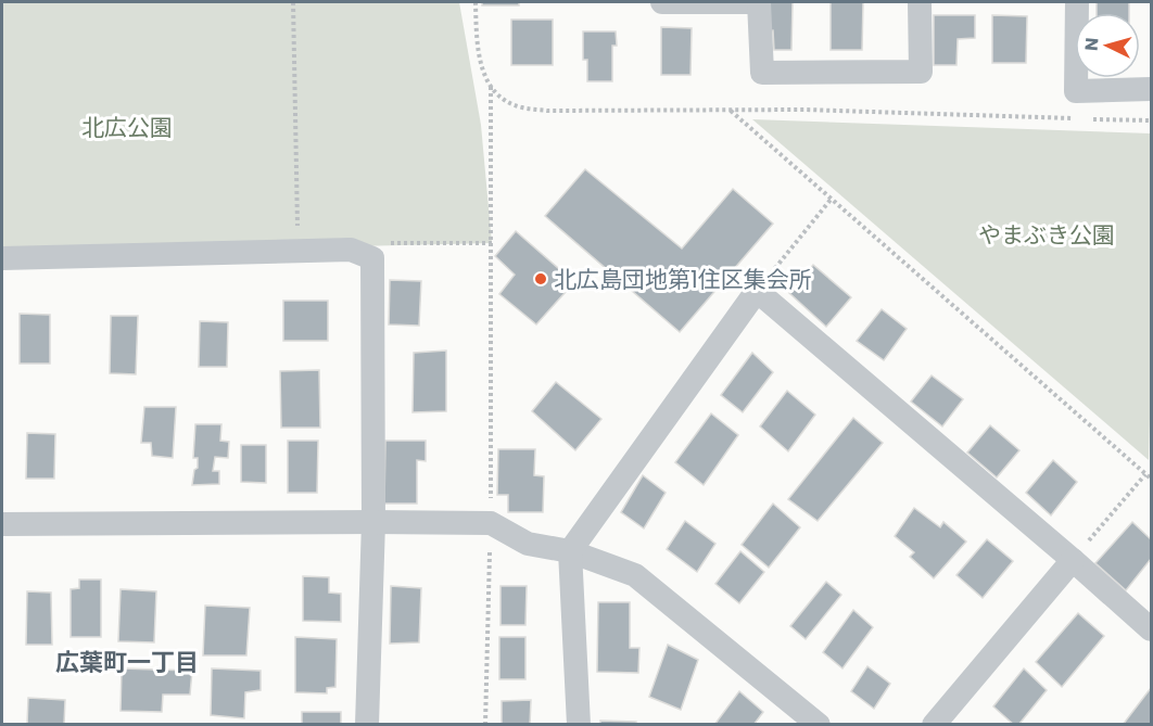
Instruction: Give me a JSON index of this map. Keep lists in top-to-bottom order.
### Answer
{
  "districts": ["広葉町一丁目"],
  "parks": ["北広公園", "やまぶき公園"],
  "places": ["北広島団地第1住区集会所"],
  "north": "left"
}
